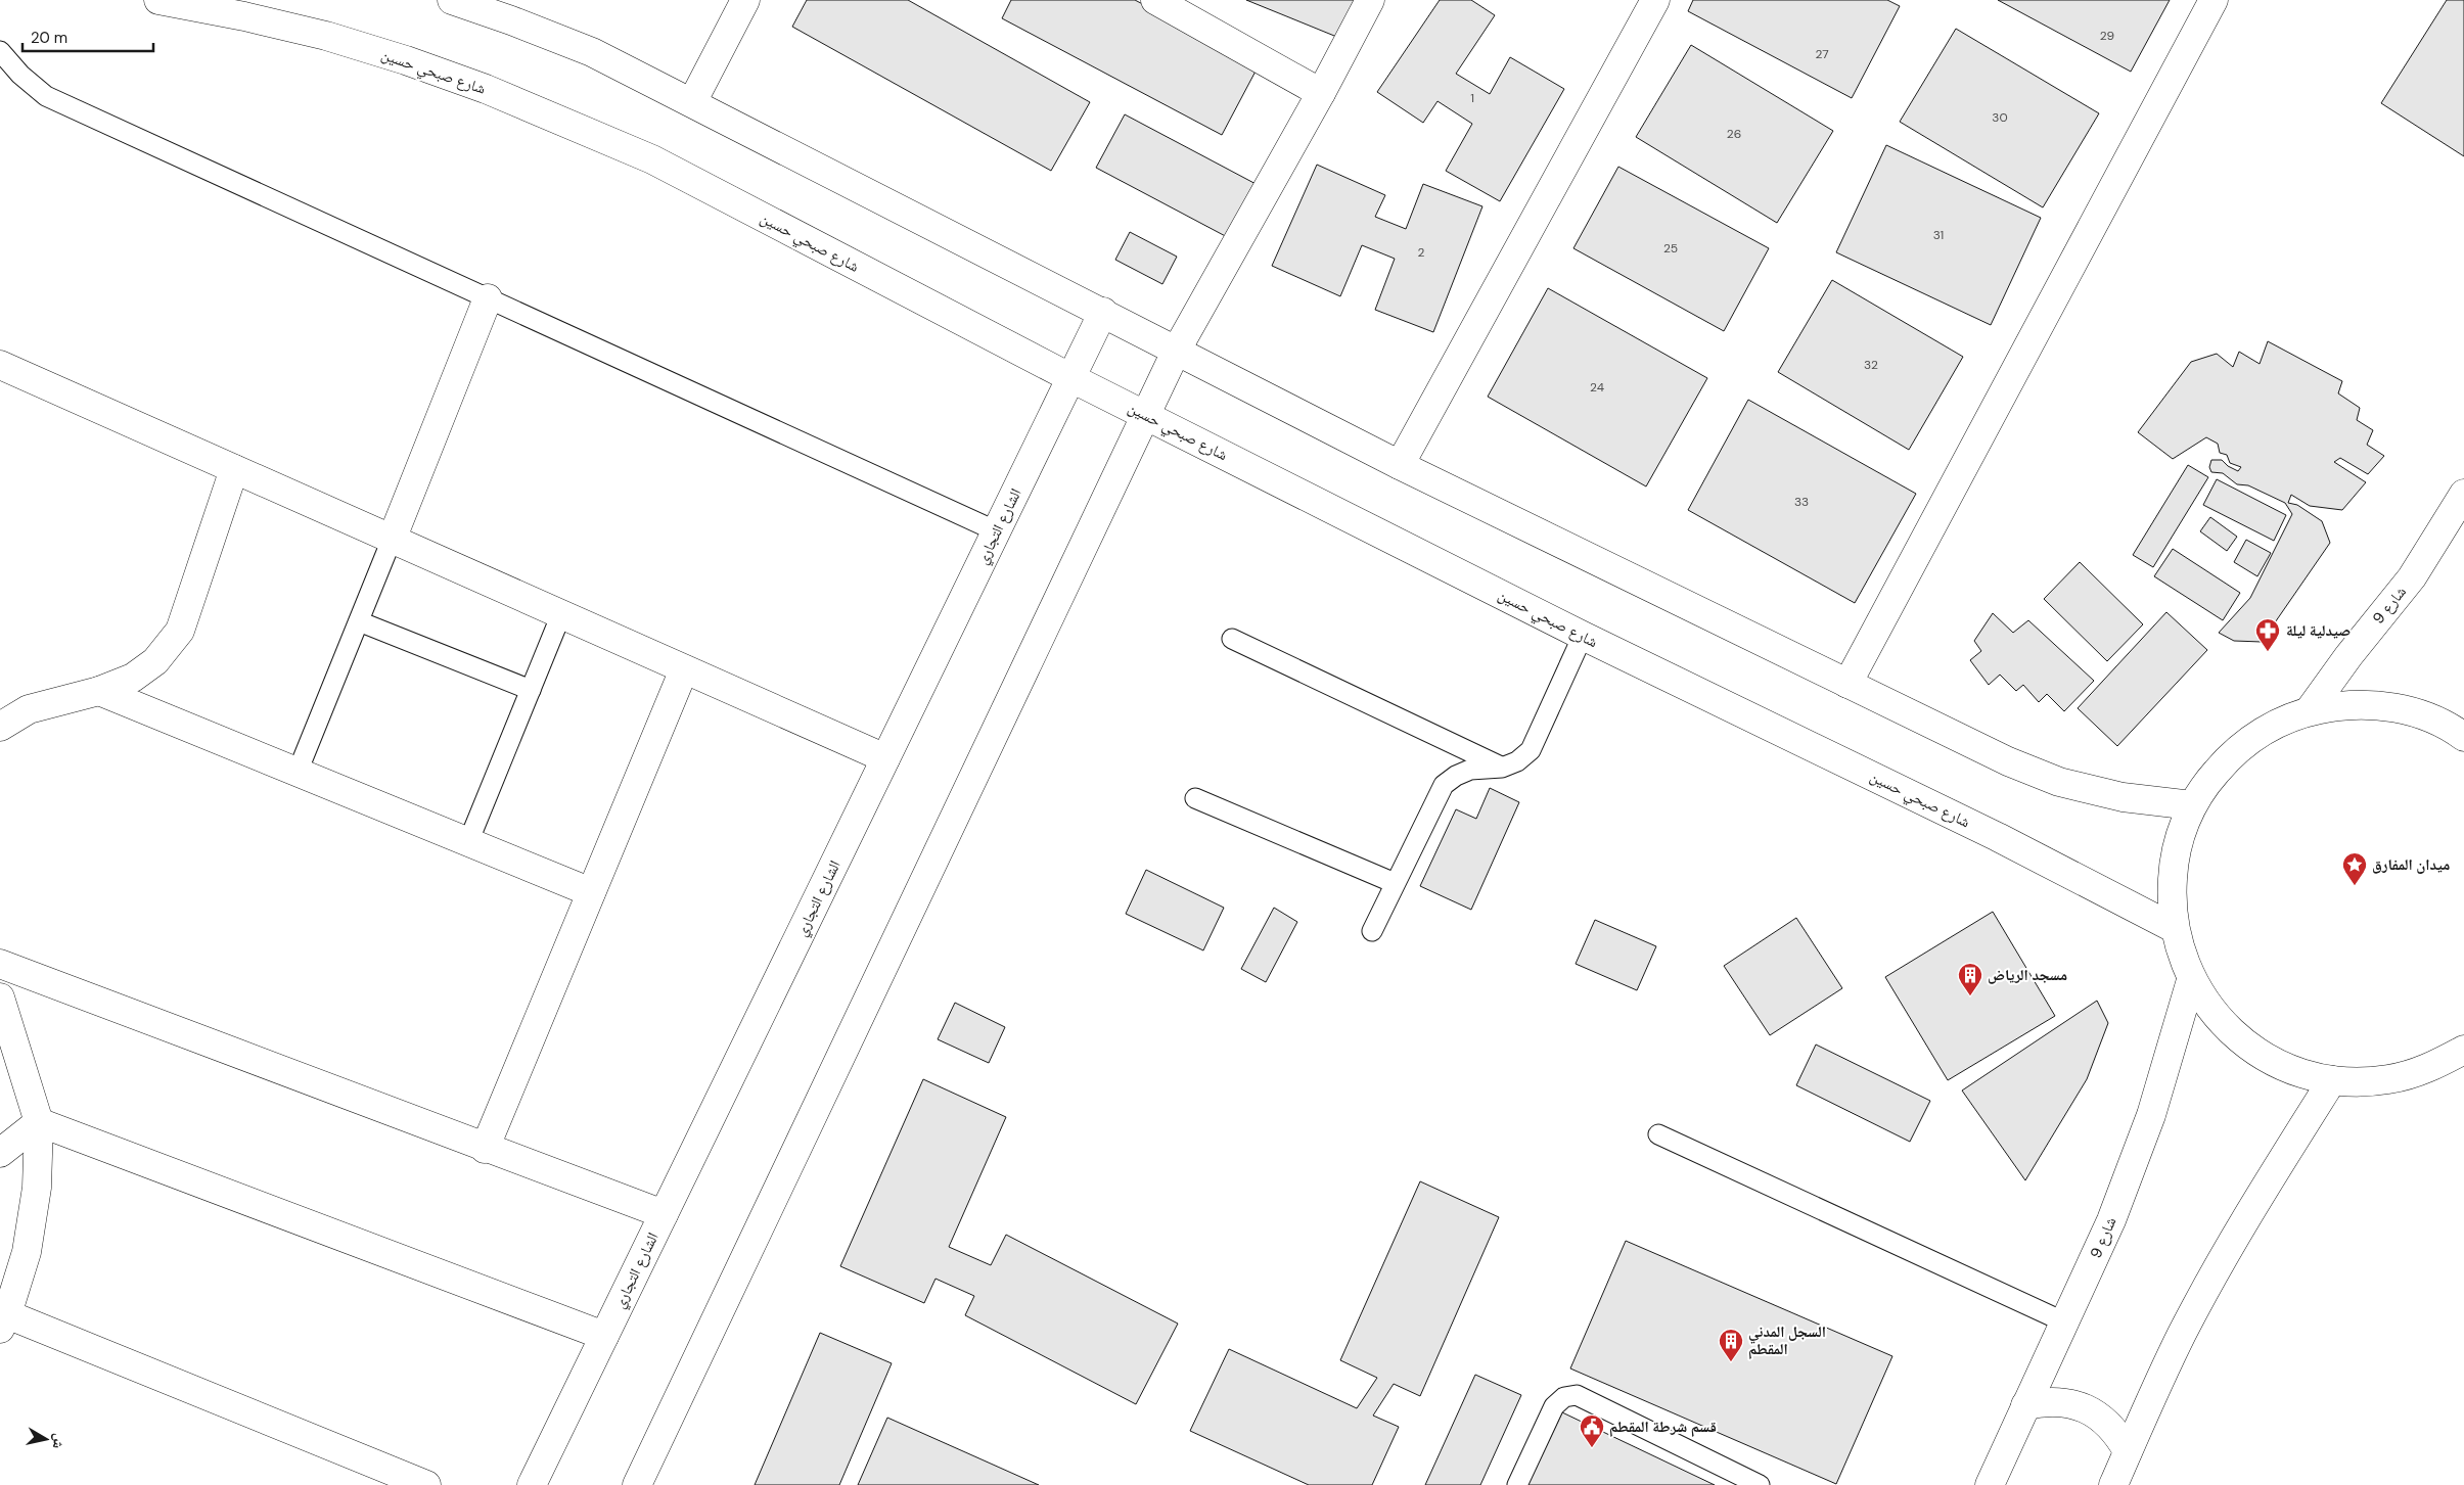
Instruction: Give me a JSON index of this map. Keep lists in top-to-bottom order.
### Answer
{
  "streets": {
    "street": ["شارع صبحي حسين", "الشارع التجاري", "شارع 9"]
  },
  "crossings": [
    ["شارع صبحي حسين", "الشارع التجاري"]
  ],
  "places": {
    "pharmacy": ["صيدلية ليلة"],
    "place": ["ميدان المفارق"],
    "building": ["مسجد الرياض", "السجل المدني المقطم"],
    "public building": ["قسم شرطة المقطم"]
  },
  "house_numbers": [
    "29",
    "27",
    "1",
    "30",
    "26",
    "31",
    "25",
    "2",
    "32",
    "24",
    "33"
  ],
  "scale_bar": "20 m",
  "north": "right"
}
